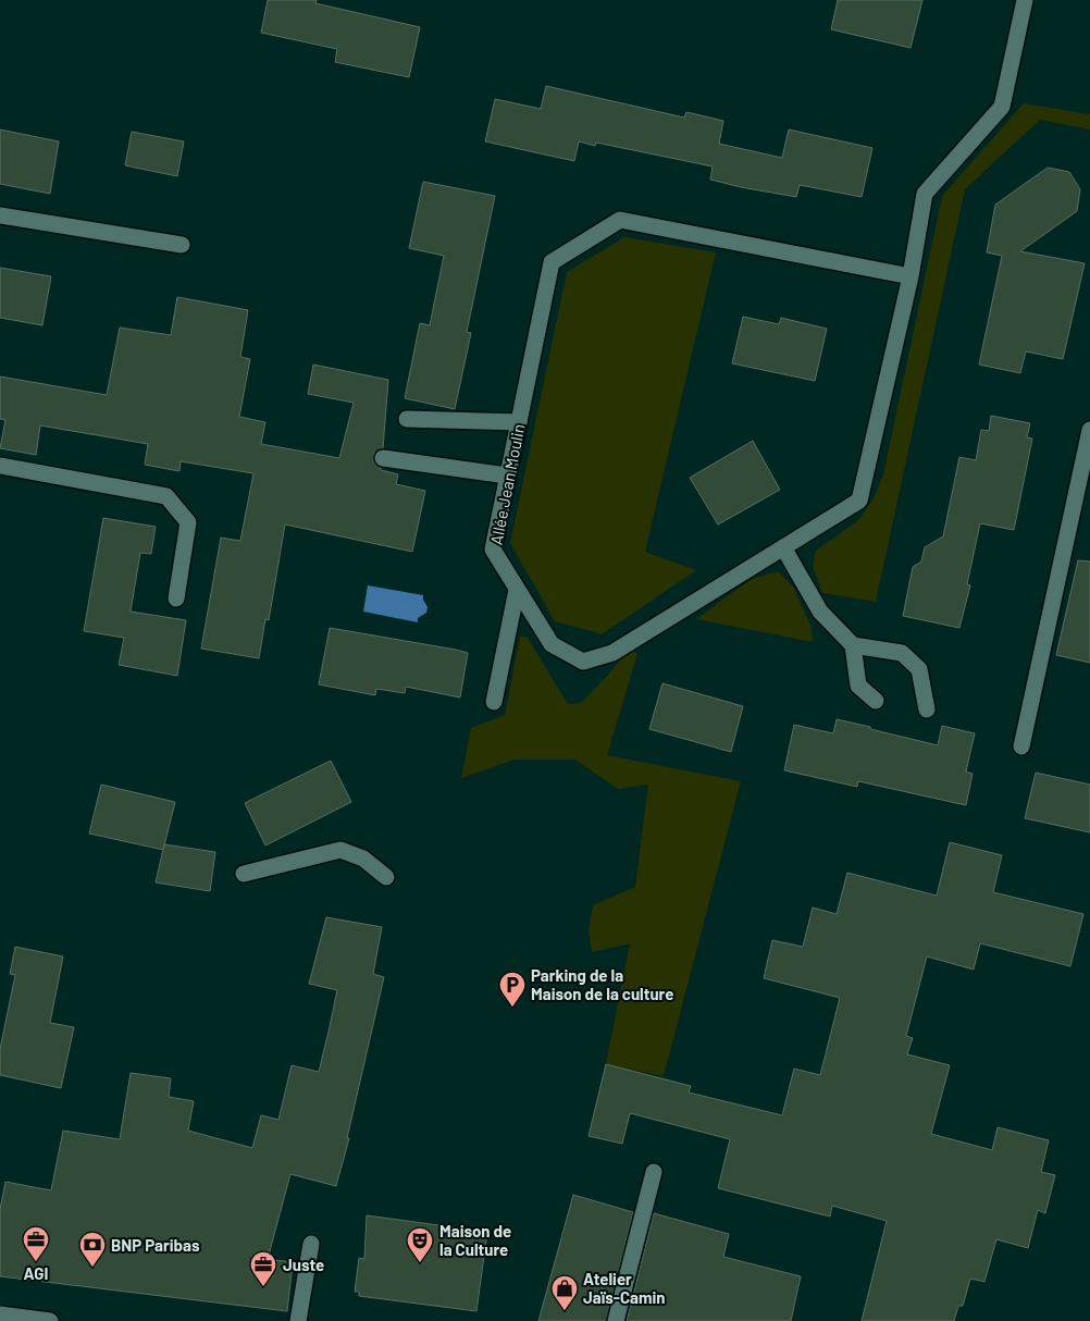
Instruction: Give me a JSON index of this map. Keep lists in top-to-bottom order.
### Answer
{
  "streets": {
    "street": ["Allée Jean Moulin"]
  },
  "places": {
    "parking": ["Parking de la Maison de la culture"],
    "office": ["AGI", "Juste"],
    "theatre": ["Maison de la Culture"],
    "bank": ["BNP Paribas"],
    "shop": ["Atelier Jaïs-Camin"]
  }
}
